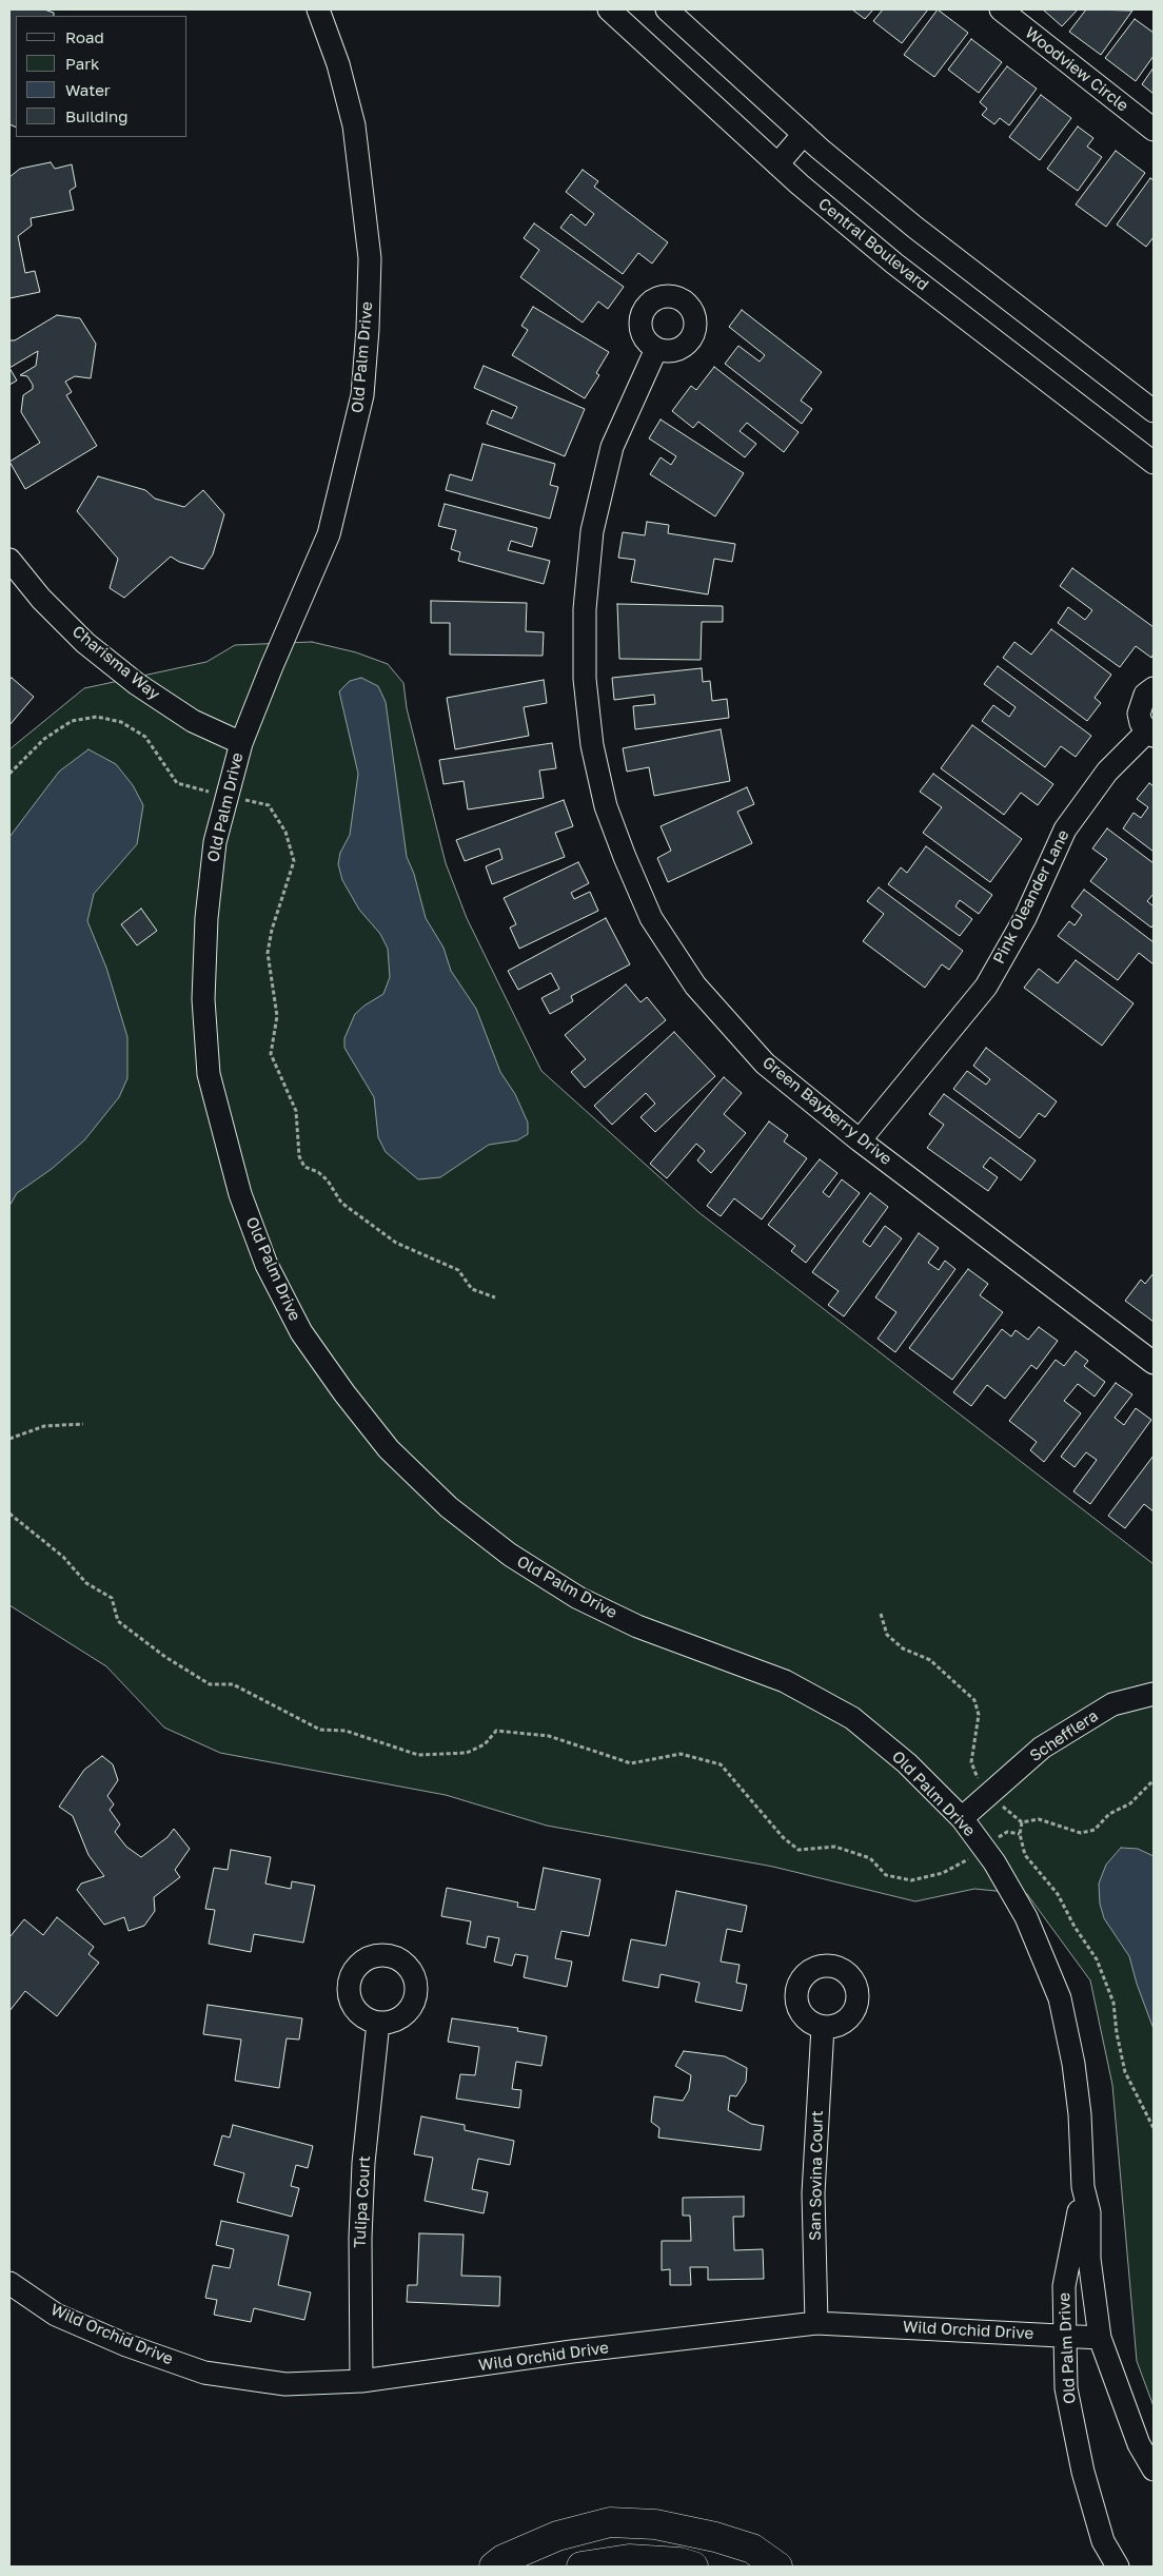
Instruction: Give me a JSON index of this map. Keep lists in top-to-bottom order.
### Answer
{
  "streets": {
    "street": [
      "Woodview Circle",
      "Central Boulevard",
      "Old Palm Drive",
      "Charisma Way",
      "Pink Oleander Lane",
      "Green Bayberry Drive",
      "Schefflera",
      "San Sovina Court",
      "Tulipa Court",
      "Wild Orchid Drive"
    ]
  },
  "crossings": [
    ["Old Palm Drive", "Charisma Way"],
    ["Old Palm Drive", "Schefflera"],
    ["Old Palm Drive", "Wild Orchid Drive"],
    ["Pink Oleander Lane", "Green Bayberry Drive"],
    ["San Sovina Court", "Wild Orchid Drive"],
    ["Tulipa Court", "Wild Orchid Drive"]
  ],
  "legend": [
    "Road",
    "Park",
    "Water",
    "Building"
  ]
}
